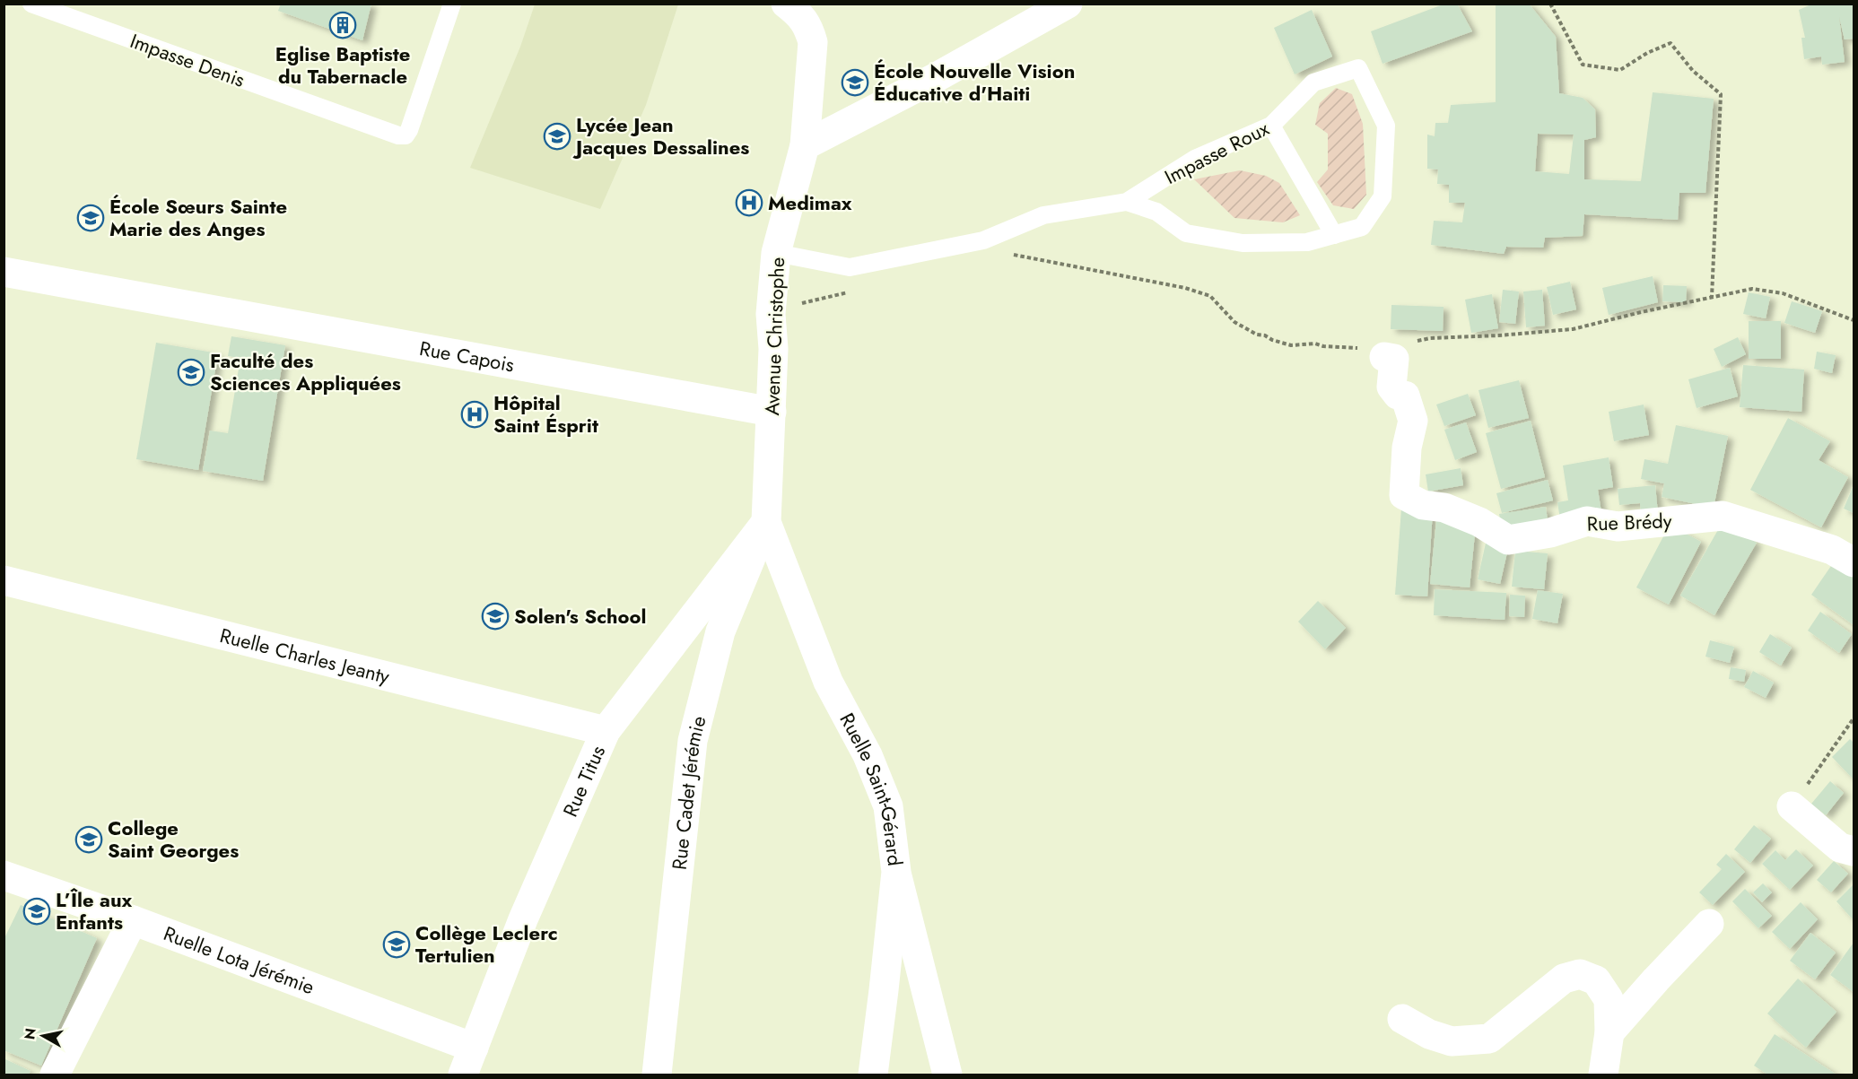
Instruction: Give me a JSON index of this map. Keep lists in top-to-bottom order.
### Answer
{
  "streets": {
    "street": [
      "Avenue Christophe",
      "Rue Capois",
      "Rue Brédy",
      "Ruelle Charles Jeanty",
      "Rue Titus",
      "Ruelle Saint-Gérard",
      "Rue Cadet Jérémie",
      "Ruelle Lota Jérémie"
    ],
    "lane": ["Impasse Denis", "Impasse Roux"]
  },
  "crossings": [
    ["Impasse Roux", "Avenue Christophe"],
    ["Avenue Christophe", "Rue Capois"],
    ["Avenue Christophe", "Rue Titus"],
    ["Avenue Christophe", "Ruelle Saint-Gérard"],
    ["Avenue Christophe", "Rue Cadet Jérémie"],
    ["Ruelle Charles Jeanty", "Rue Titus"],
    ["Rue Titus", "Ruelle Saint-Gérard"],
    ["Rue Titus", "Rue Cadet Jérémie"],
    ["Rue Titus", "Ruelle Lota Jérémie"],
    ["Ruelle Saint-Gérard", "Rue Cadet Jérémie"]
  ],
  "places": {
    "building": ["Eglise Baptiste du Tabernacle"],
    "school or university": [
      "École Nouvelle Vision Éducative d'Haiti",
      "Lycée Jean Jacques Dessalines",
      "École Sœurs Sainte Marie des Anges",
      "Faculté des Sciences Appliquées",
      "Solen's School",
      "College Saint Georges",
      "L’Île aux Enfants",
      "Collège Leclerc Tertulien"
    ],
    "hospital": ["Medimax", "Hôpital Saint Ésprit"]
  },
  "north": "left"
}
